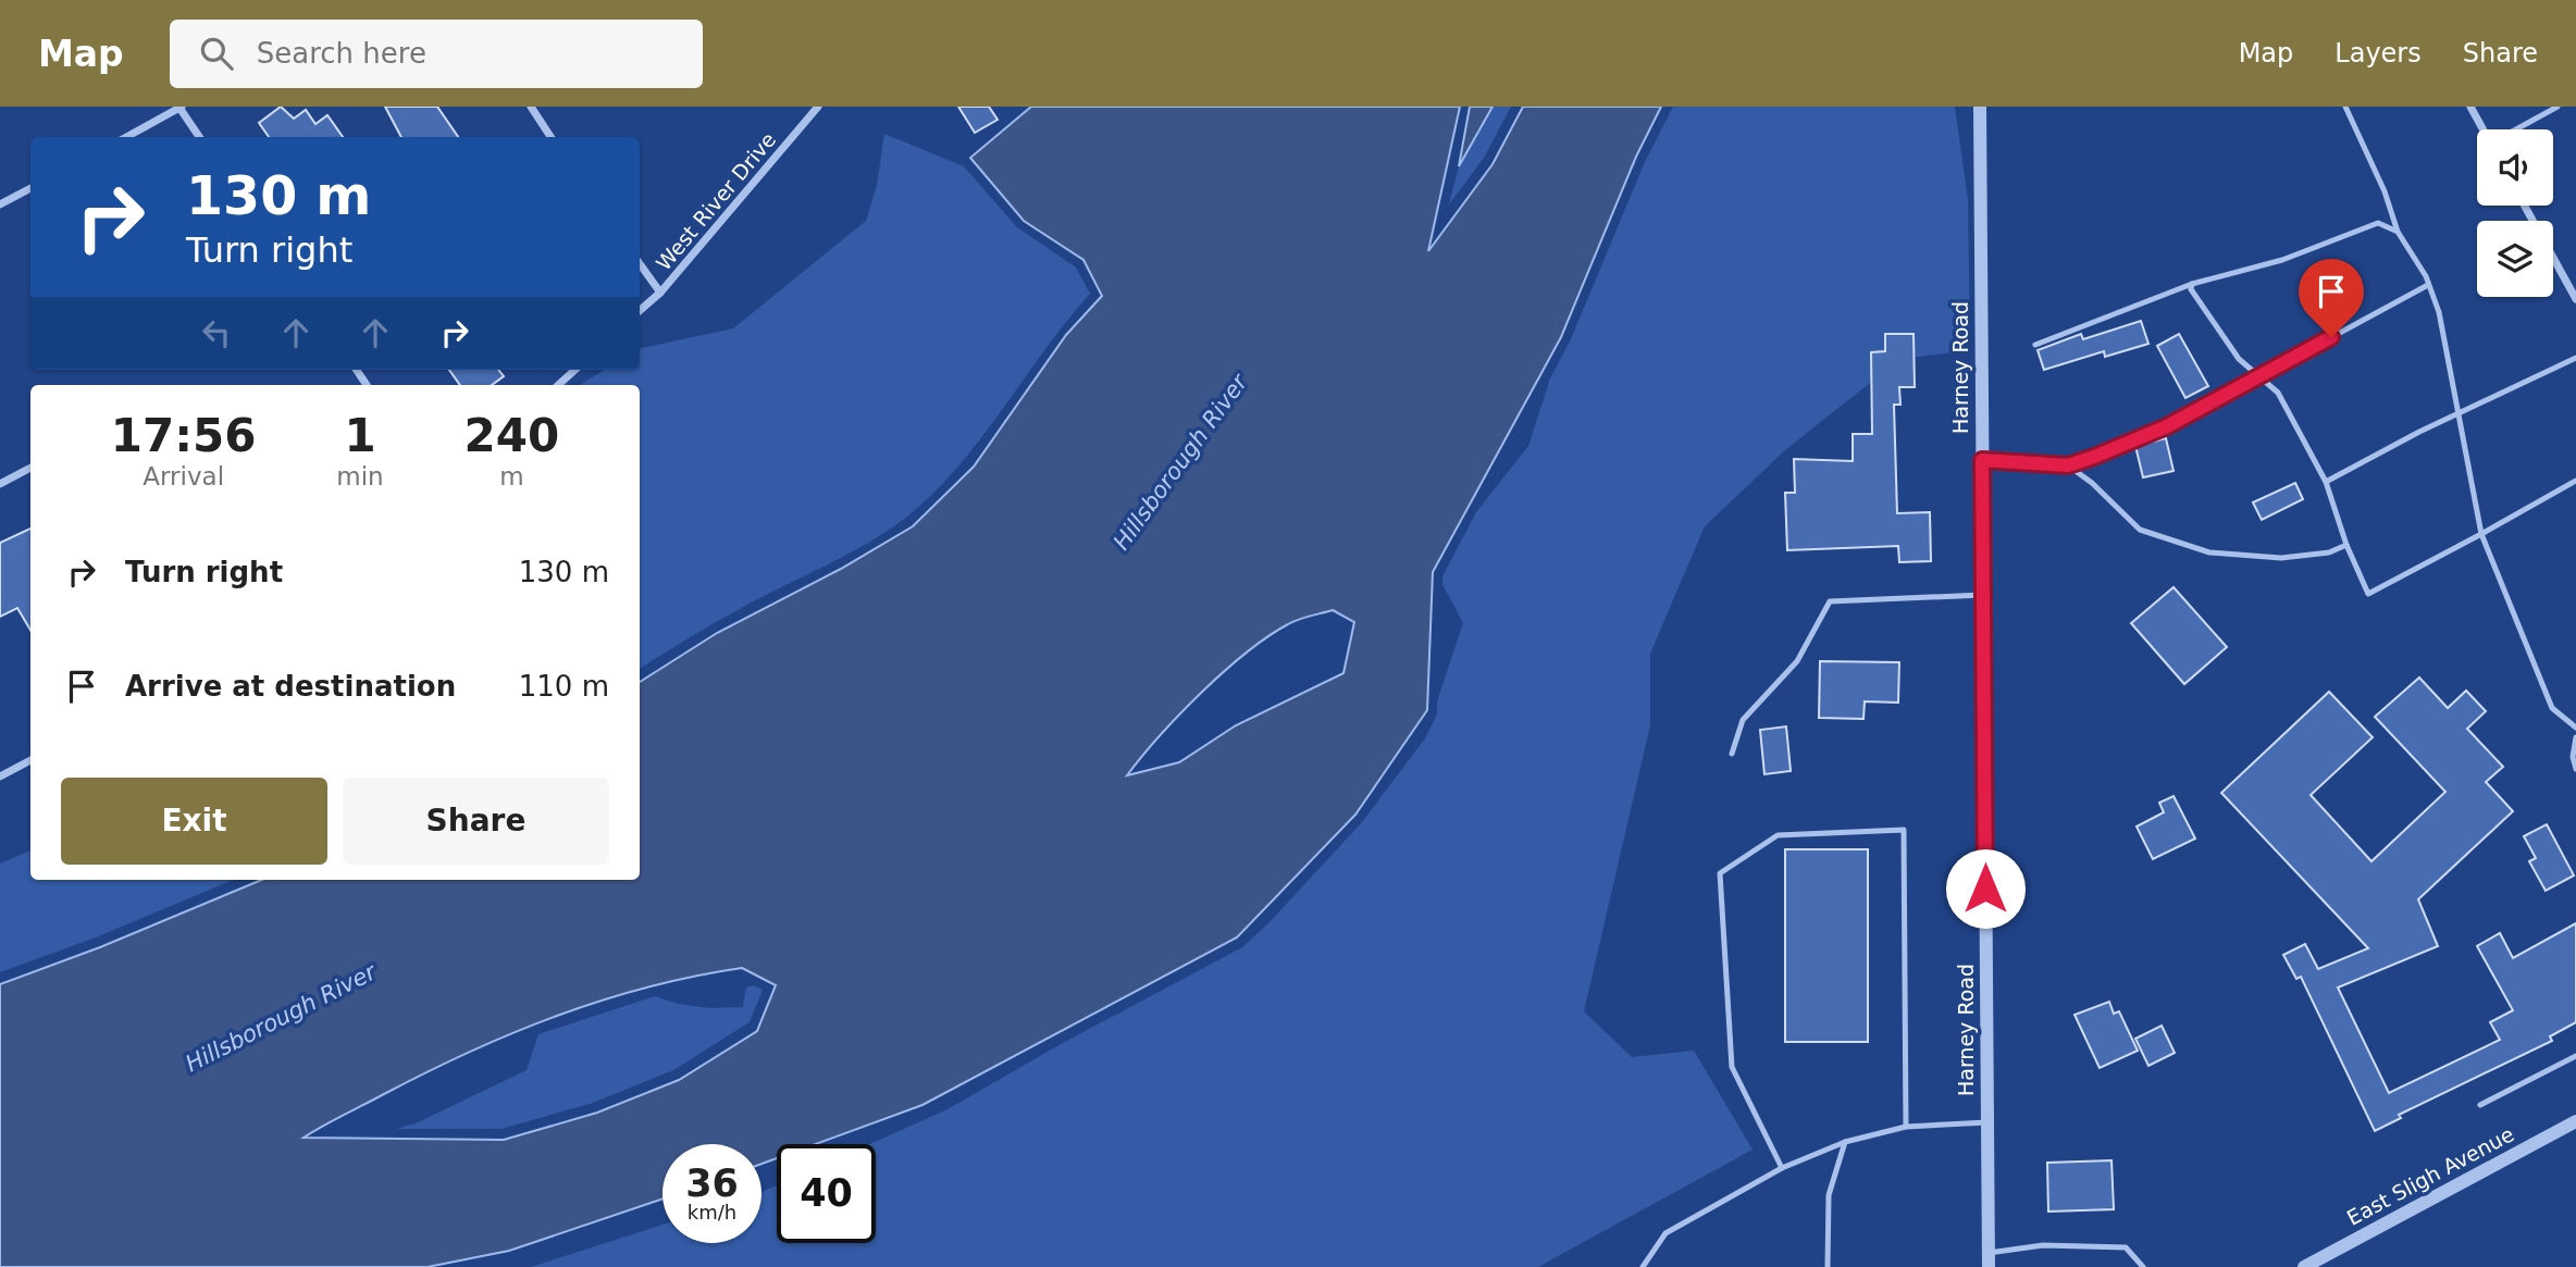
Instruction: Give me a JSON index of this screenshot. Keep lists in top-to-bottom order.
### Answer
{
  "streets": {
    "street": ["West River Drive", "Harney Road", "East Sligh Avenue"]
  },
  "water": ["Hillsborough River"],
  "page": {
    "header": "Map",
    "search": "Search here",
    "nav": ["Map", "Layers", "Share"],
    "turn": ["130 m", "Turn right"],
    "eta": [
      "17:56",
      "Arrival",
      "1",
      "min",
      "240",
      "m"
    ],
    "list": [
      {
        "name": "Turn right",
        "value": "130 m"
      },
      {
        "name": "Arrive at destination",
        "value": "110 m"
      }
    ],
    "buttons": ["Exit", "Share"],
    "speed": "36 km/h",
    "limit": "40"
  }
}
